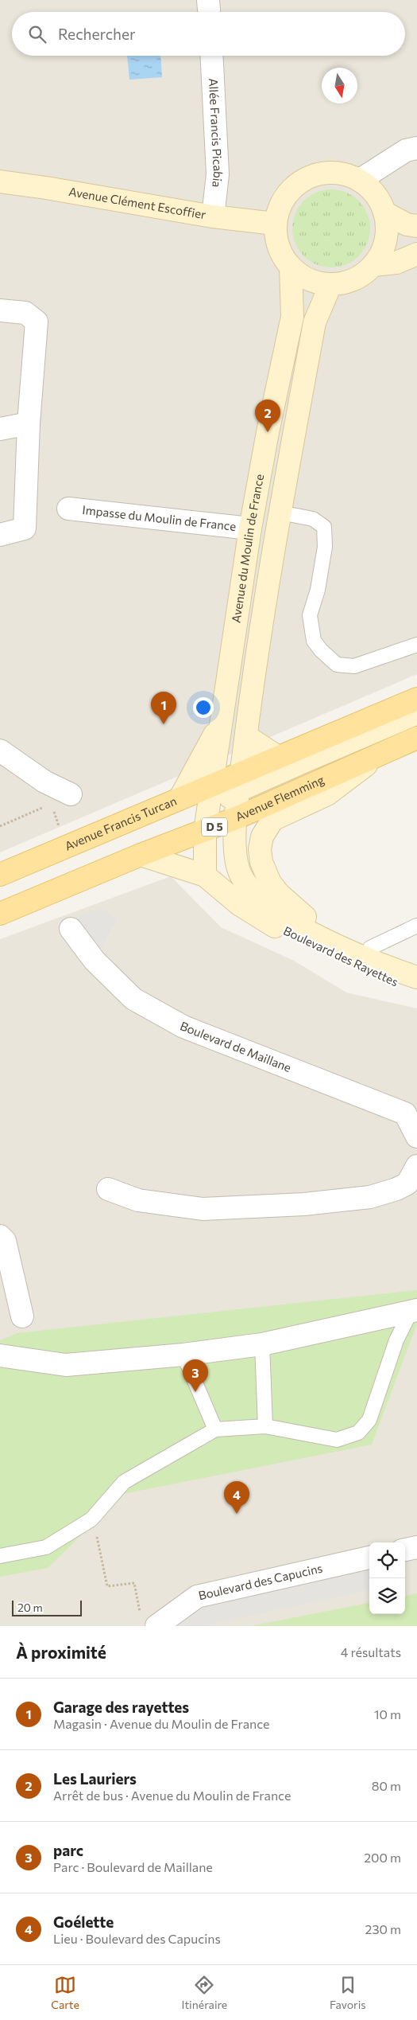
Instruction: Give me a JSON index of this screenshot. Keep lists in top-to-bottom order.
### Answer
{
  "streets": {
    "main road": [
      "Avenue Clément Escoffier",
      "Avenue du Moulin de France",
      "Avenue Flemming",
      "Avenue Francis Turcan",
      "D 5",
      "Boulevard des Rayettes"
    ],
    "street": [
      "Allée Francis Picabia",
      "Impasse du Moulin de France",
      "Boulevard de Maillane",
      "Boulevard des Capucins"
    ]
  },
  "crossings": [
    ["Allée Francis Picabia", "Avenue Clément Escoffier"],
    ["Avenue Clément Escoffier", "Avenue du Moulin de France"],
    ["Impasse du Moulin de France", "Avenue du Moulin de France"],
    ["Avenue du Moulin de France", "Avenue Flemming"],
    ["Avenue du Moulin de France", "Avenue Francis Turcan"],
    ["Avenue du Moulin de France", "Boulevard des Rayettes"],
    ["Avenue Flemming", "Avenue Francis Turcan"],
    ["Avenue Flemming", "D 5"],
    ["Avenue Flemming", "Boulevard des Rayettes"],
    ["Avenue Francis Turcan", "Boulevard des Rayettes"]
  ],
  "scale_bar": "20 m",
  "north": "bottom",
  "page": {
    "search": "Rechercher",
    "pins": [
      "2",
      "1",
      "3",
      "4"
    ],
    "scale": "20 m",
    "heading": ["À proximité", "4 résultats"],
    "list": [
      {
        "mark": "1",
        "name": "Garage des rayettes",
        "note": "Magasin · Avenue du Moulin de France",
        "value": "10 m"
      },
      {
        "mark": "2",
        "name": "Les Lauriers",
        "note": "Arrêt de bus · Avenue du Moulin de France",
        "value": "80 m"
      },
      {
        "mark": "3",
        "name": "parc",
        "note": "Parc · Boulevard de Maillane",
        "value": "200 m"
      },
      {
        "mark": "4",
        "name": "Goélette",
        "note": "Lieu · Boulevard des Capucins",
        "value": "230 m"
      }
    ],
    "nav": ["Carte", "Itinéraire", "Favoris"]
  }
}
